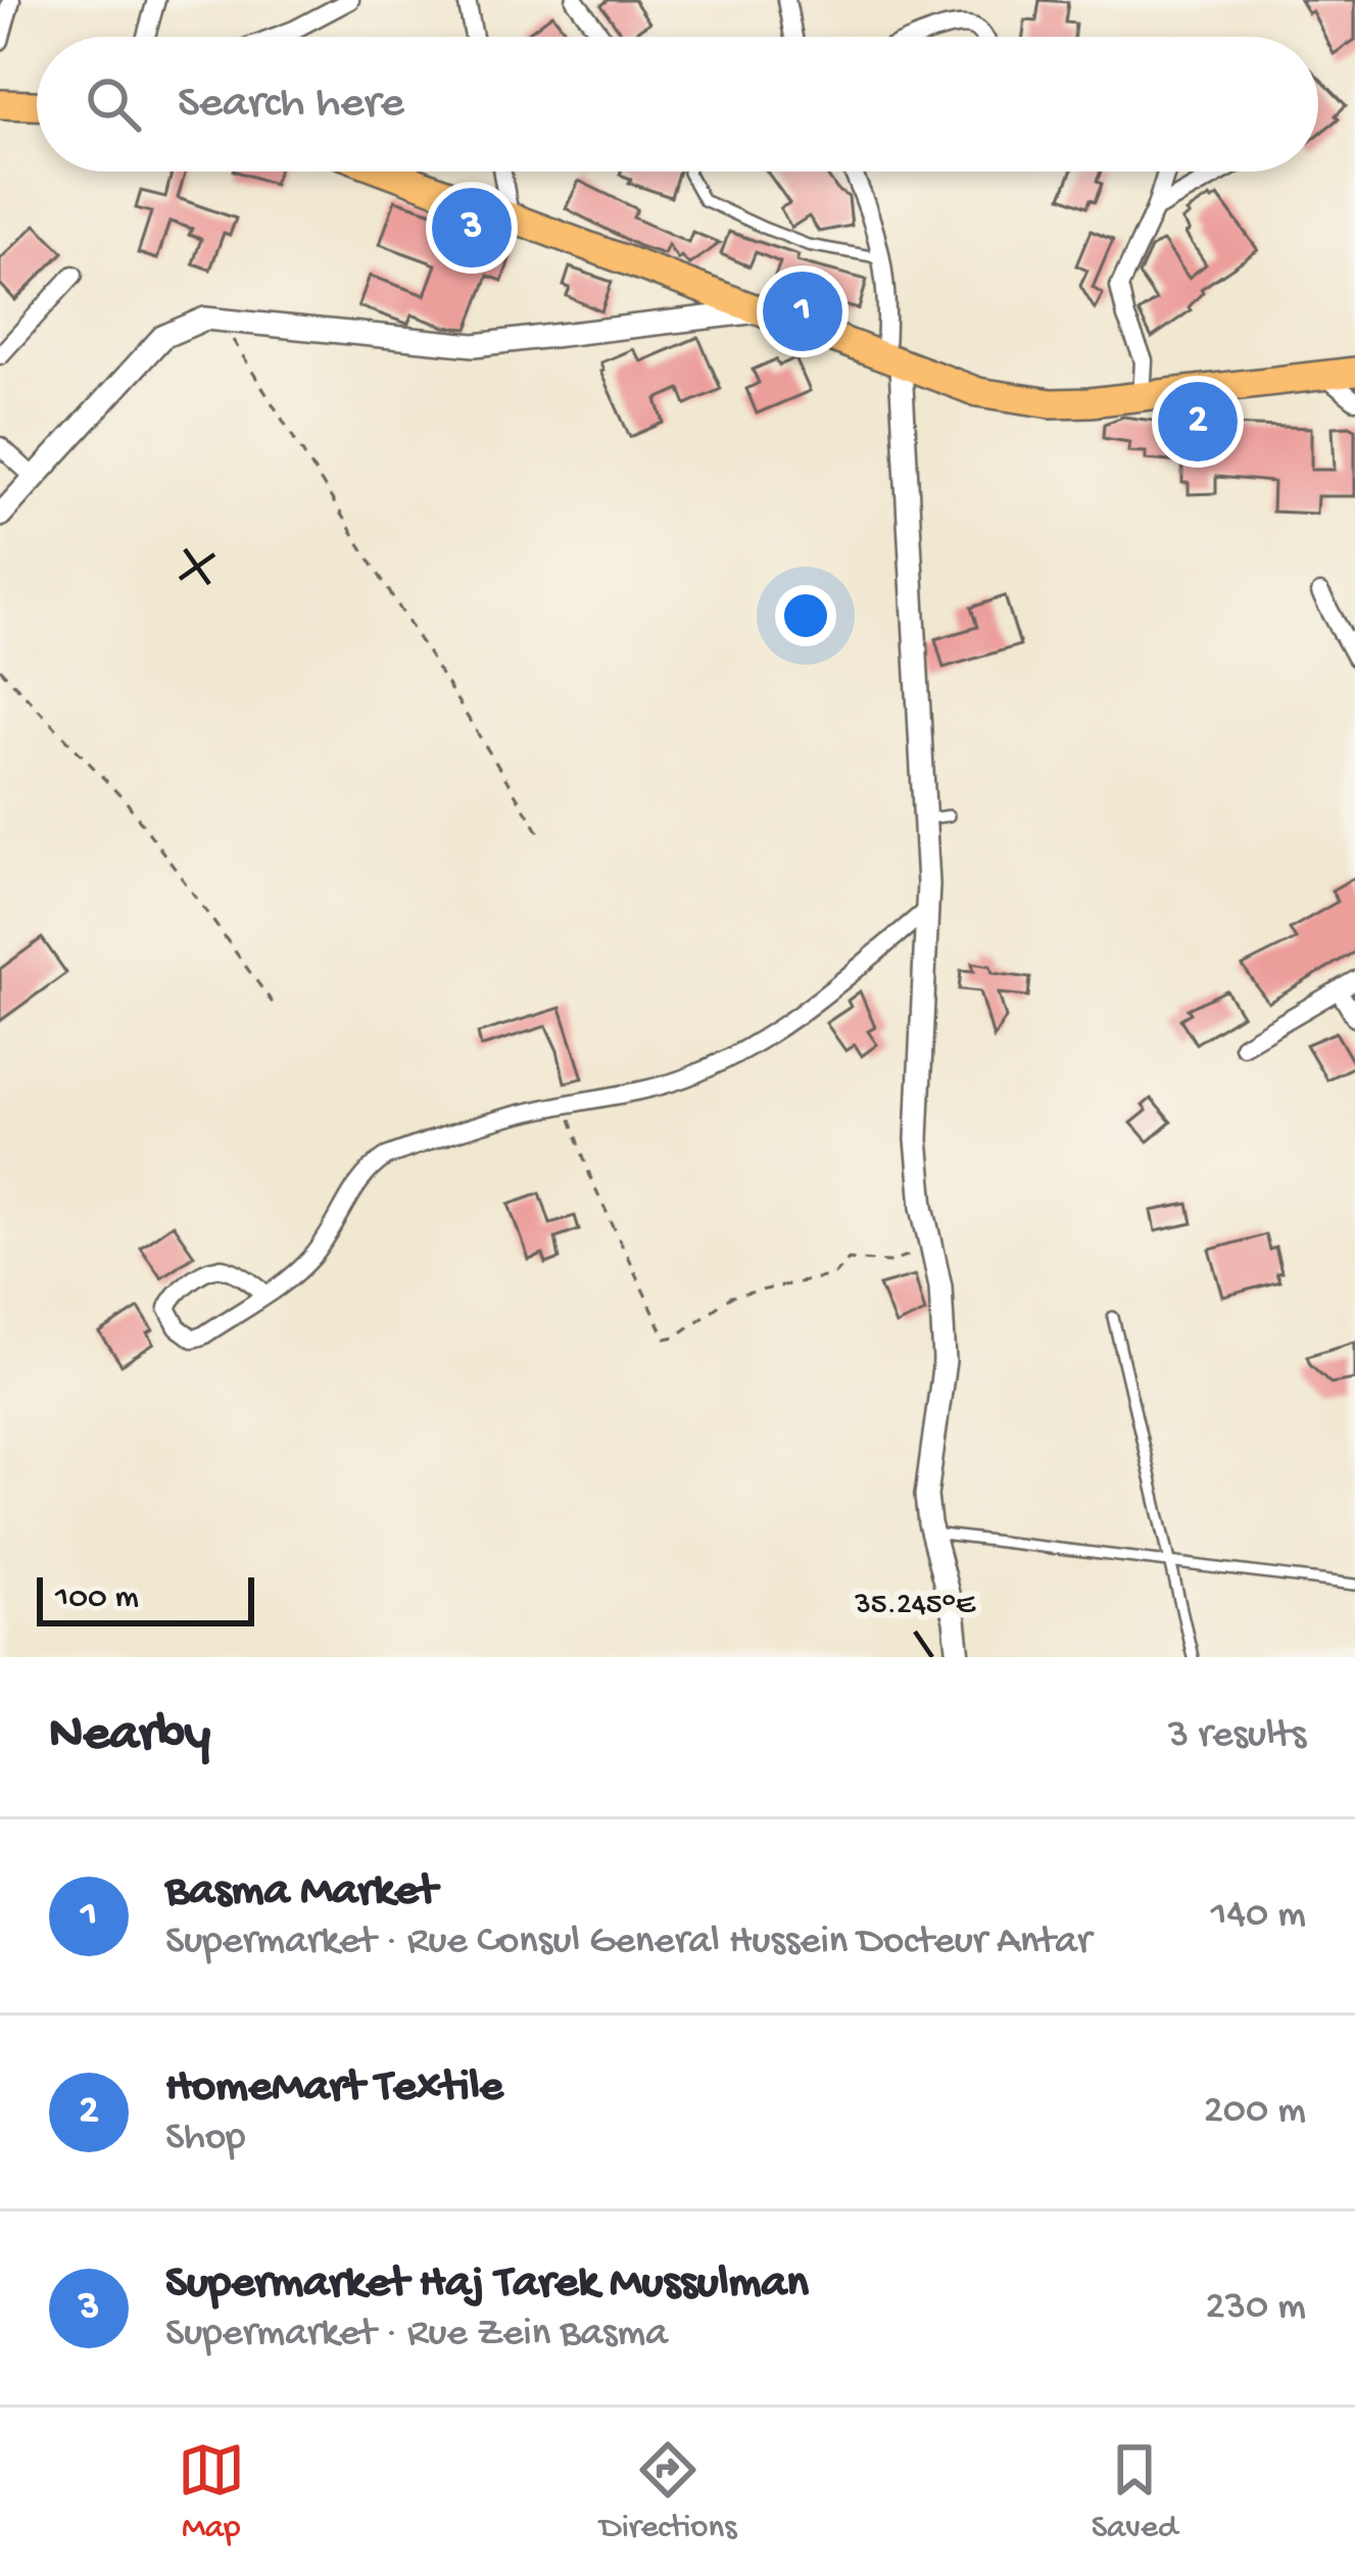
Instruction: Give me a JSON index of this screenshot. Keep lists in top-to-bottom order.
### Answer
{
  "scale_bar": "100 m",
  "page": {
    "search": "Search here",
    "pins": ["3", "1", "2"],
    "scale": "100 m",
    "heading": ["Nearby", "3 results"],
    "list": [
      {
        "mark": "1",
        "name": "Basma Market",
        "note": "Supermarket · Rue Consul General Hussein Docteur Antar",
        "value": "140 m"
      },
      {
        "mark": "2",
        "name": "HomeMart Textile",
        "note": "Shop",
        "value": "200 m"
      },
      {
        "mark": "3",
        "name": "Supermarket Haj Tarek Mussulman",
        "note": "Supermarket · Rue Zein Basma",
        "value": "230 m"
      }
    ],
    "nav": ["Map", "Directions", "Saved"]
  },
  "coordinates": ["35.245°E"]
}
